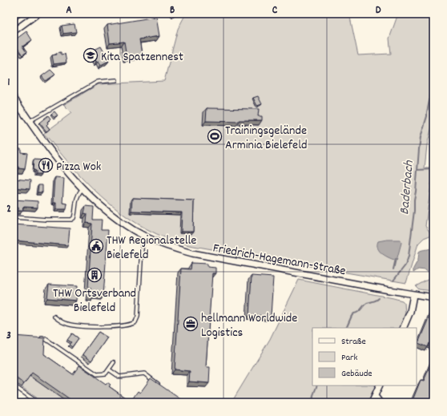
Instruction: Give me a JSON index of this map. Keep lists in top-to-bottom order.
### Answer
{
  "streets": {
    "street": ["Friedrich-Hagemann-Straße"]
  },
  "water": ["Baderbach"],
  "places": {
    "school or university": ["Kita Spatzennest"],
    "sports": ["Trainingsgelände Arminia Bielefeld"],
    "restaurant": ["Pizza Wok"],
    "public building": ["THW Regionalstelle Bielefeld"],
    "building": ["THW Ortsverband Bielefeld"],
    "office": ["hellmann Worldwide Logistics"]
  },
  "legend": ["Straße", "Park", "Gebäude"],
  "grid": {
    "columns": [
      "A",
      "B",
      "C",
      "D"
    ],
    "rows": ["1", "2", "3"]
  }
}
